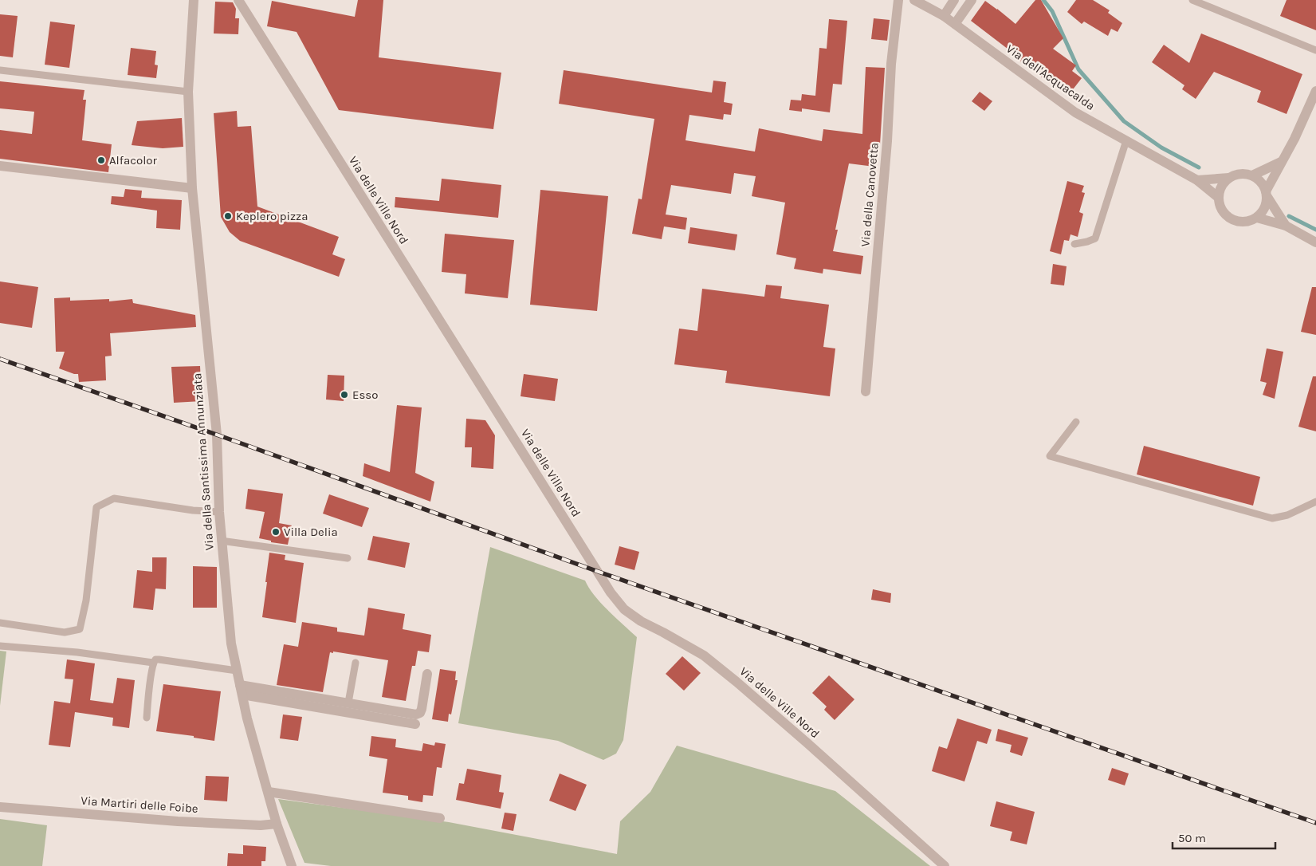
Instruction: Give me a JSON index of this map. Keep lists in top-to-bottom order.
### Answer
{
  "streets": {
    "street": [
      "Via dell'Acquacalda",
      "Via della Canovetta",
      "Via delle Ville Nord",
      "Via della Santissima Annunziata",
      "Via Martiri delle Foibe"
    ]
  },
  "crossings": [
    ["Via della Santissima Annunziata", "Via Martiri delle Foibe"]
  ],
  "places": [
    "Alfacolor",
    "Keplero pizza",
    "Esso",
    "Villa Delia"
  ],
  "scale_bar": "50 m"
}
